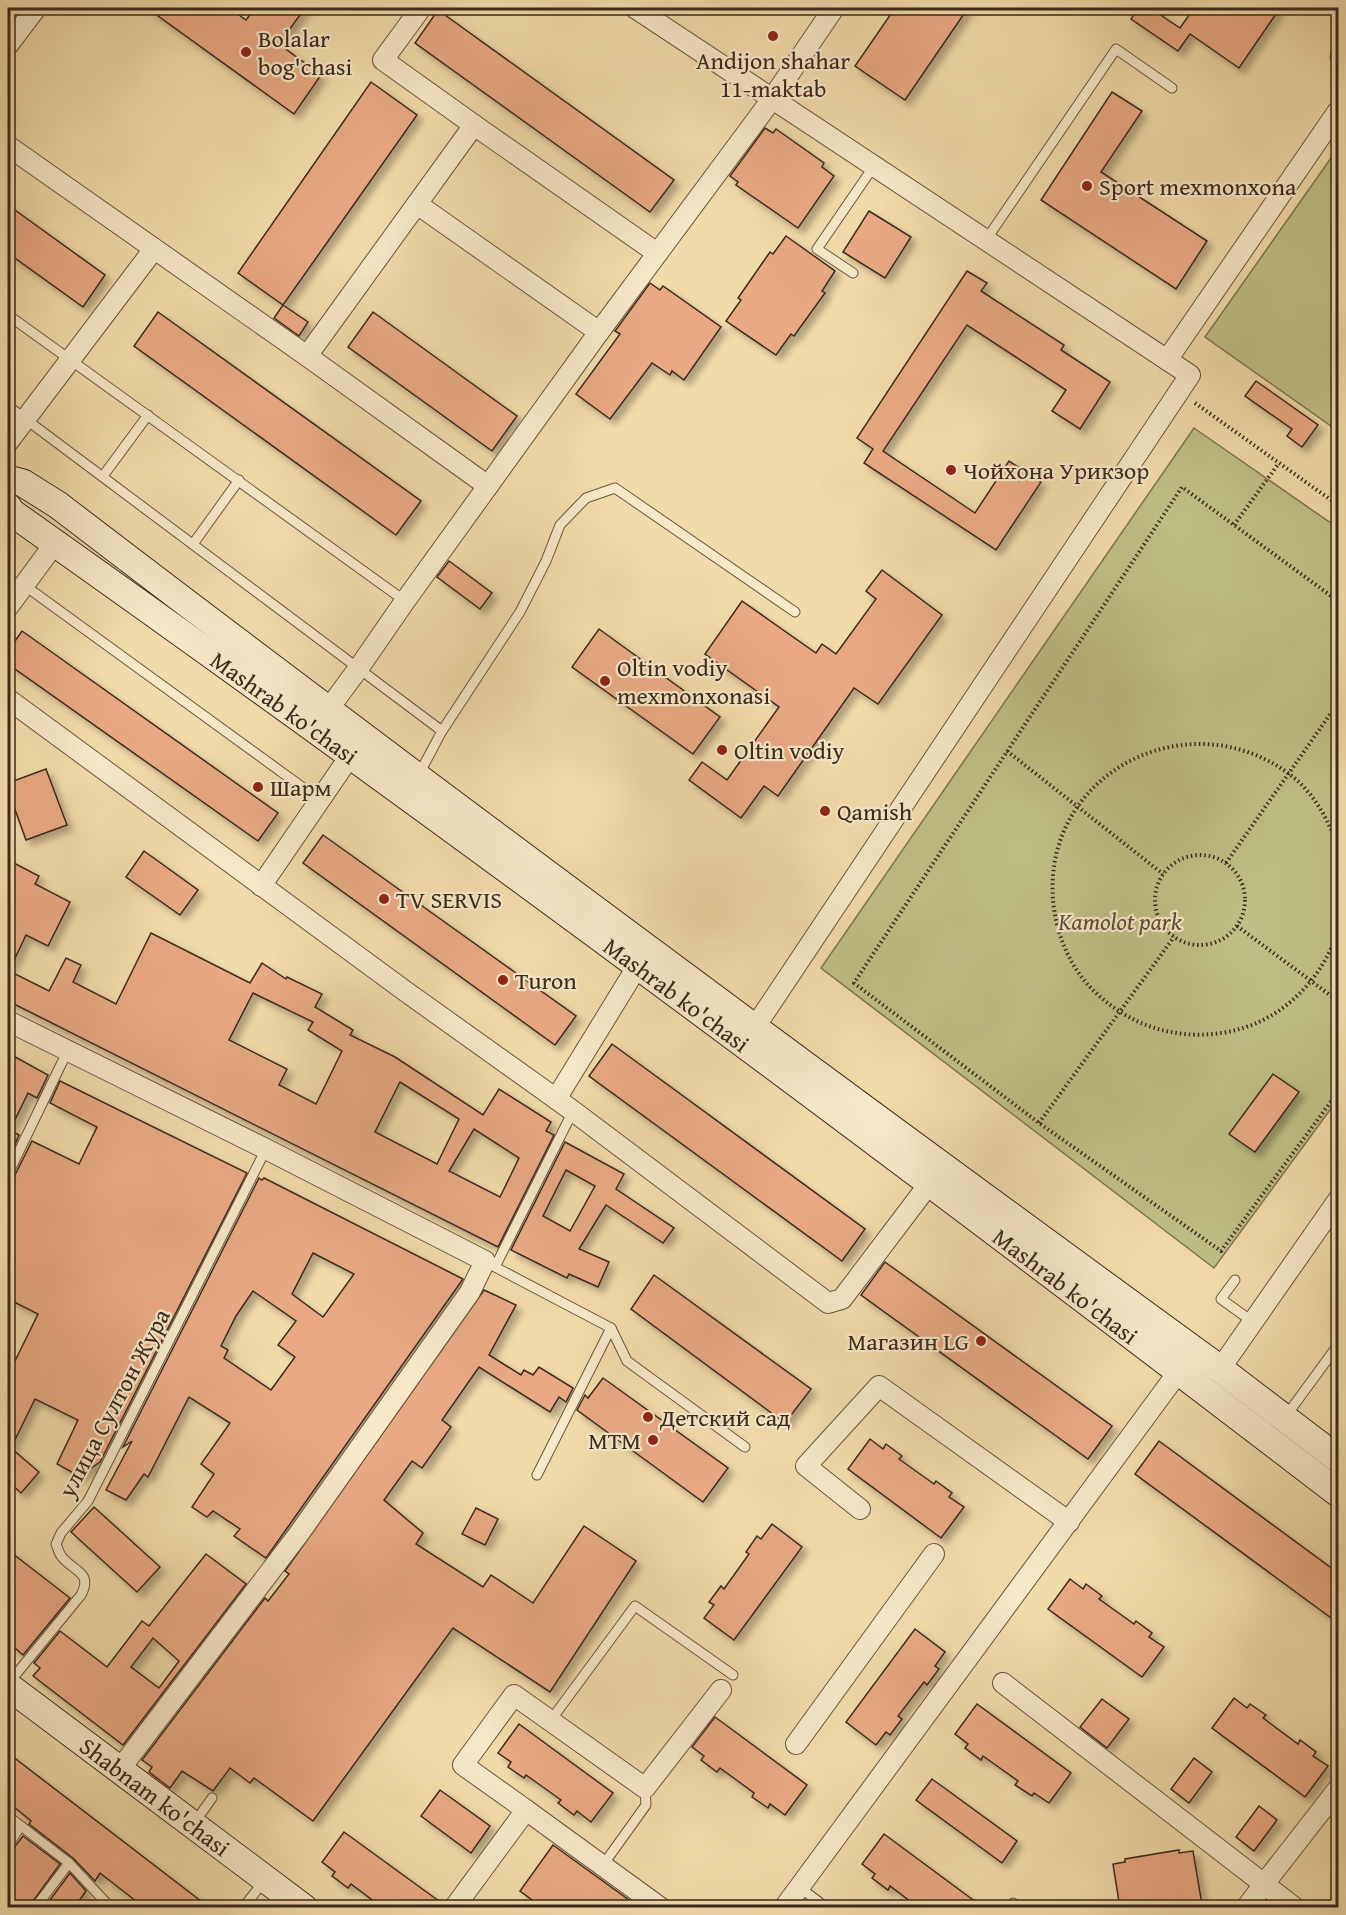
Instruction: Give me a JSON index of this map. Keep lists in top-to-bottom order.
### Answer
{
  "streets": {
    "main road": ["Mashrab ko'chasi", "Shabnam ko'chasi"],
    "lane": ["улица Султон Жура"]
  },
  "crossings": [
    ["улица Султон Жура", "Shabnam ko'chasi"]
  ],
  "parks": ["Kamolot park"],
  "places": [
    "Andijon shahar 11-maktab",
    "Bolalar bog'chasi",
    "Sport mexmonxona",
    "Чойхона Урикзор",
    "Oltin vodiy mexmonxonasi",
    "Oltin vodiy",
    "Шарм",
    "Qamish",
    "TV SERVIS",
    "Turon",
    "Магазин LG",
    "Детский сад",
    "MTM"
  ]
}
